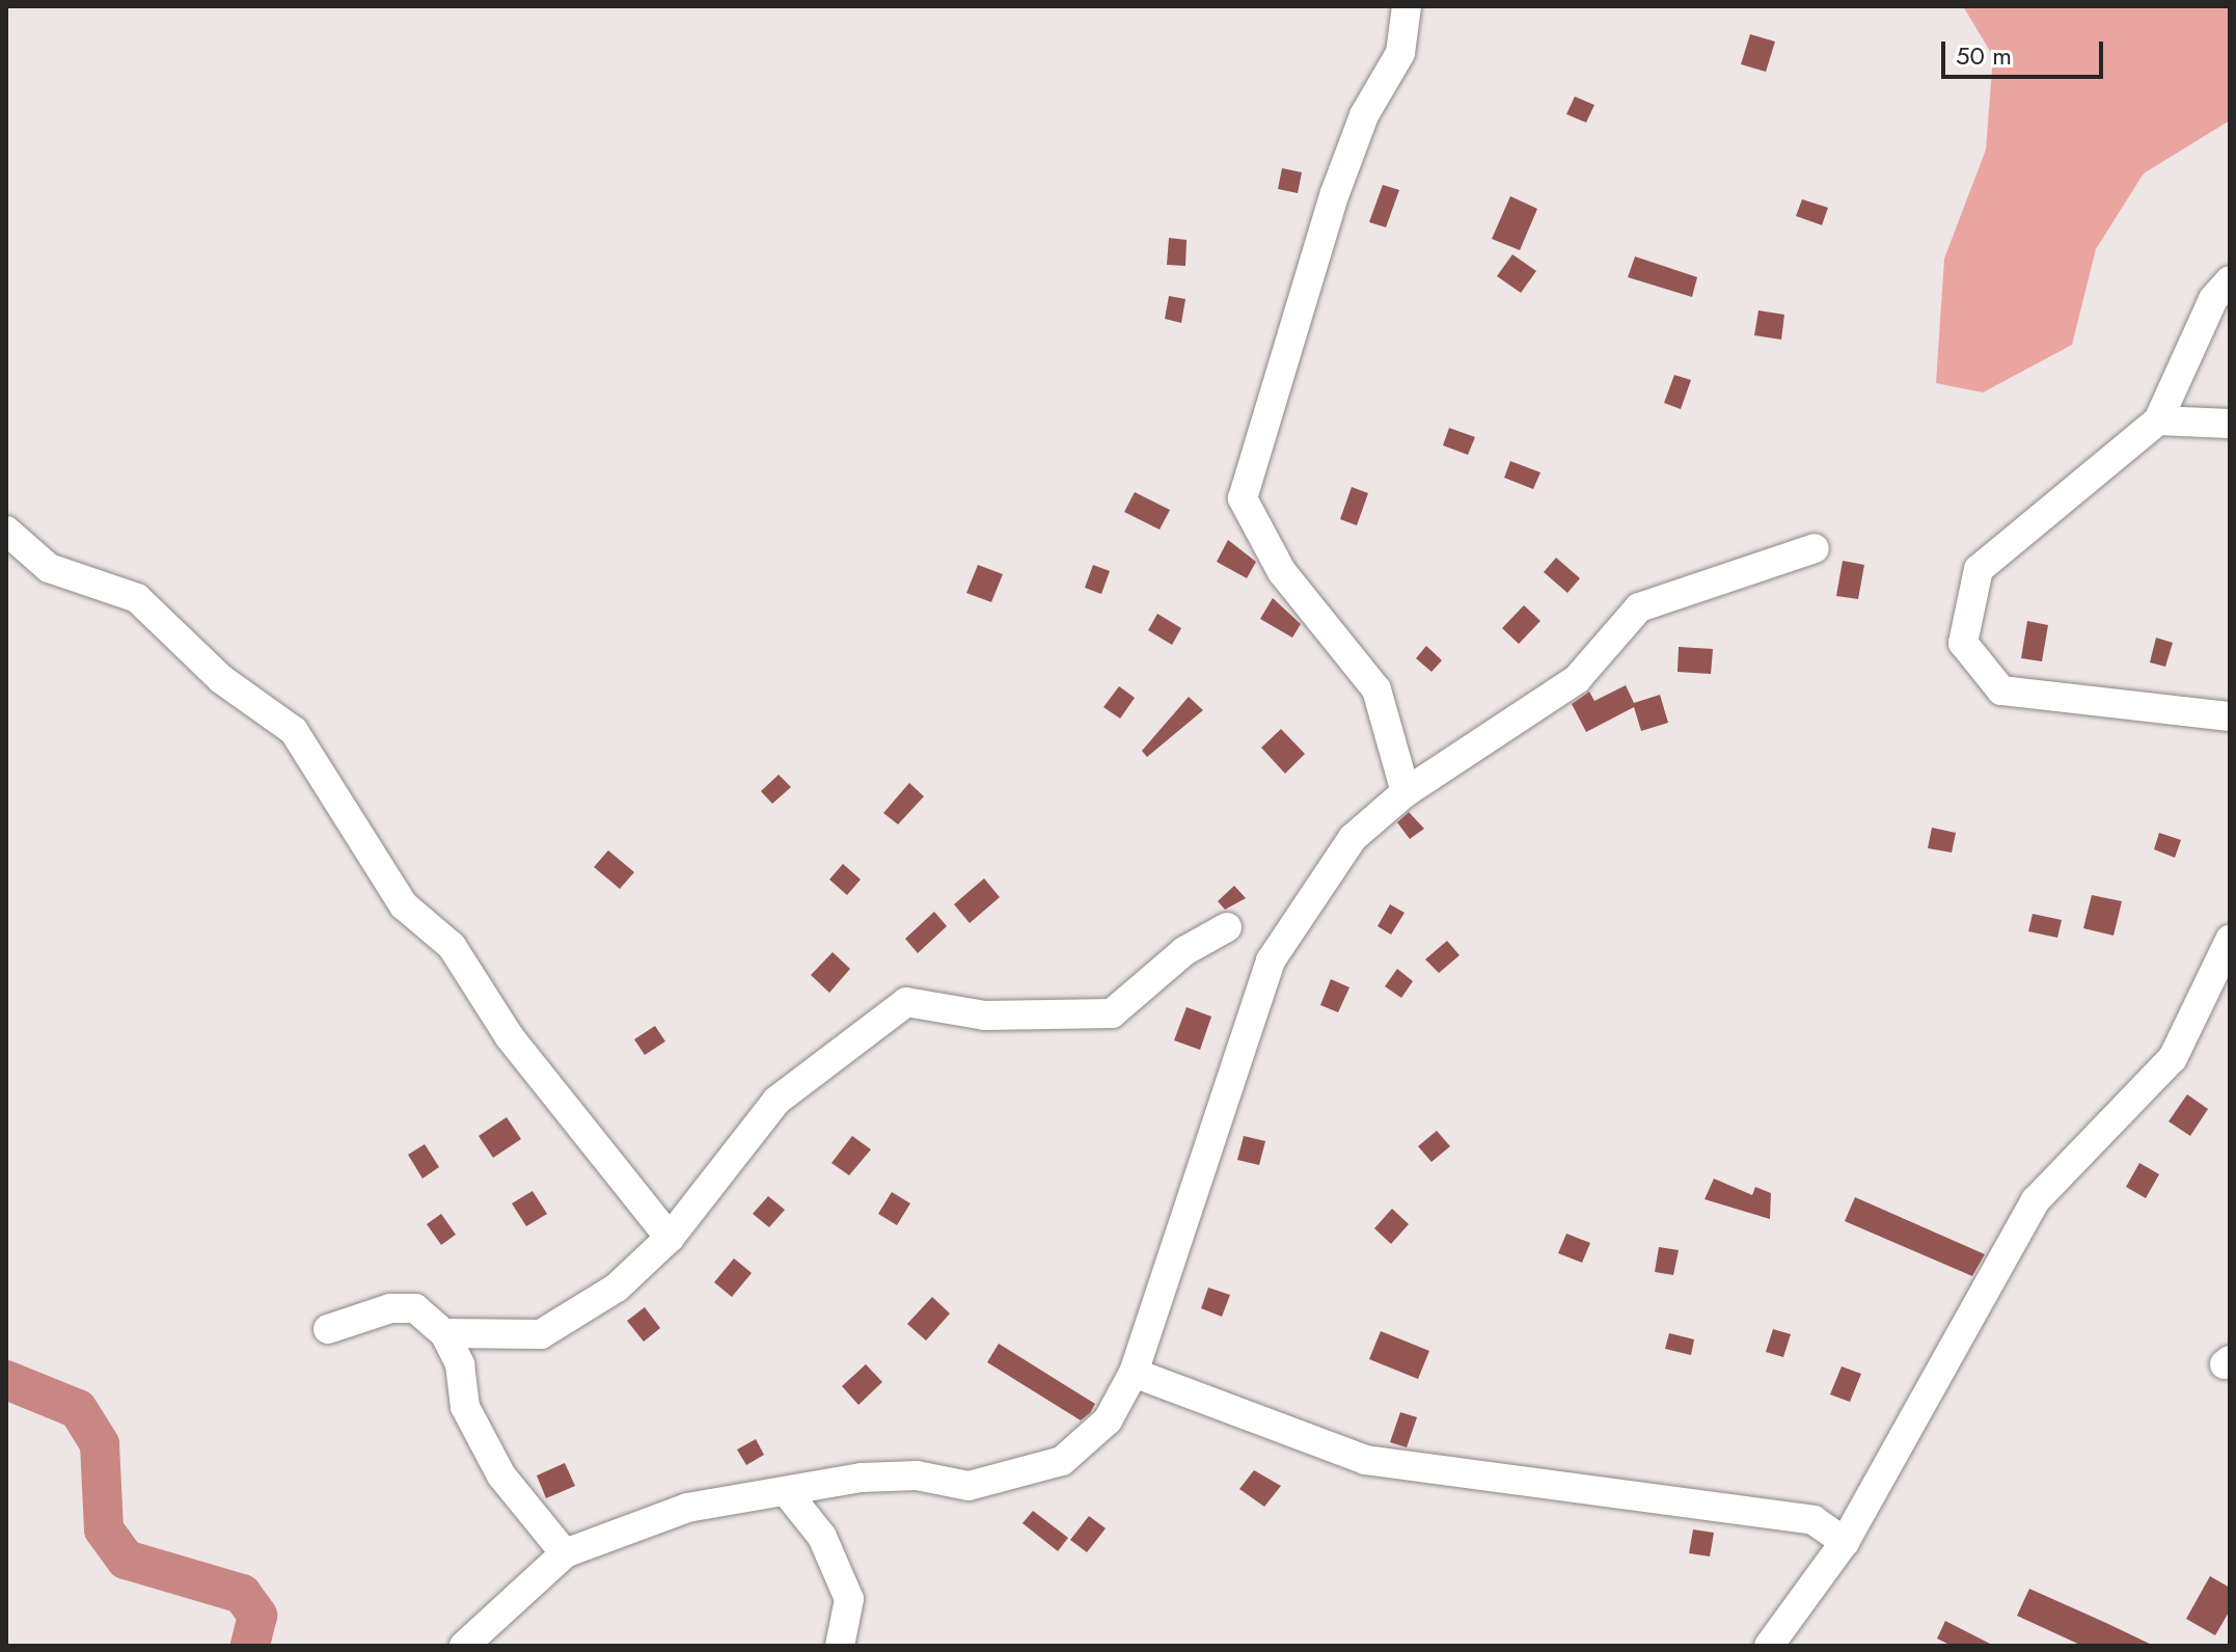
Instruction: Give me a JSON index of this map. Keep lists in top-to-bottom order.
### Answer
{
  "scale_bar": "50 m"
}
